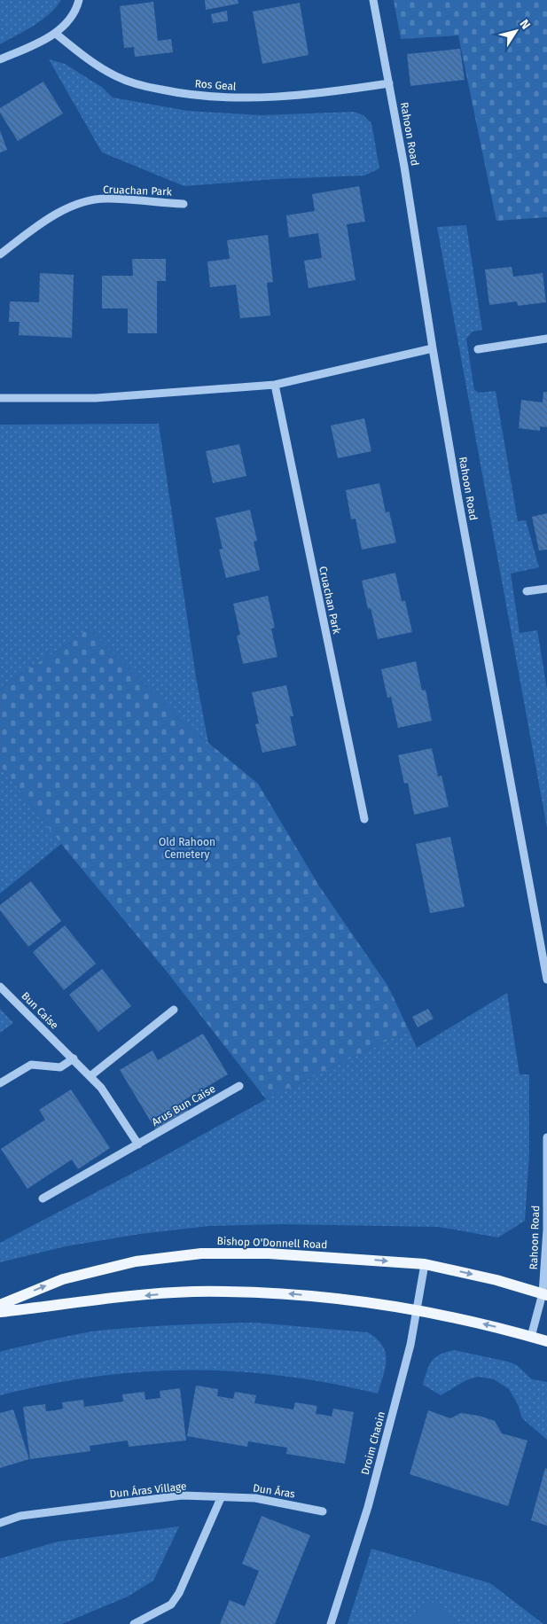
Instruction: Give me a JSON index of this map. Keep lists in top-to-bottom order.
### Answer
{
  "streets": {
    "main road": ["Bishop O'Donnell Road"],
    "street": [
      "Ros Geal",
      "Rahoon Road",
      "Cruachan Park",
      "Bun Caise",
      "Arus Bun Caise",
      "Droim Chaoin",
      "Dun Áras Village",
      "Dun Áras"
    ]
  },
  "crossings": [
    ["Ros Geal", "Rahoon Road"],
    ["Rahoon Road", "Bishop O'Donnell Road"],
    ["Bishop O'Donnell Road", "Droim Chaoin"],
    ["Dun Áras Village", "Dun Áras"]
  ],
  "parks": ["Old Rahoon Cemetery"],
  "north": "top right"
}
